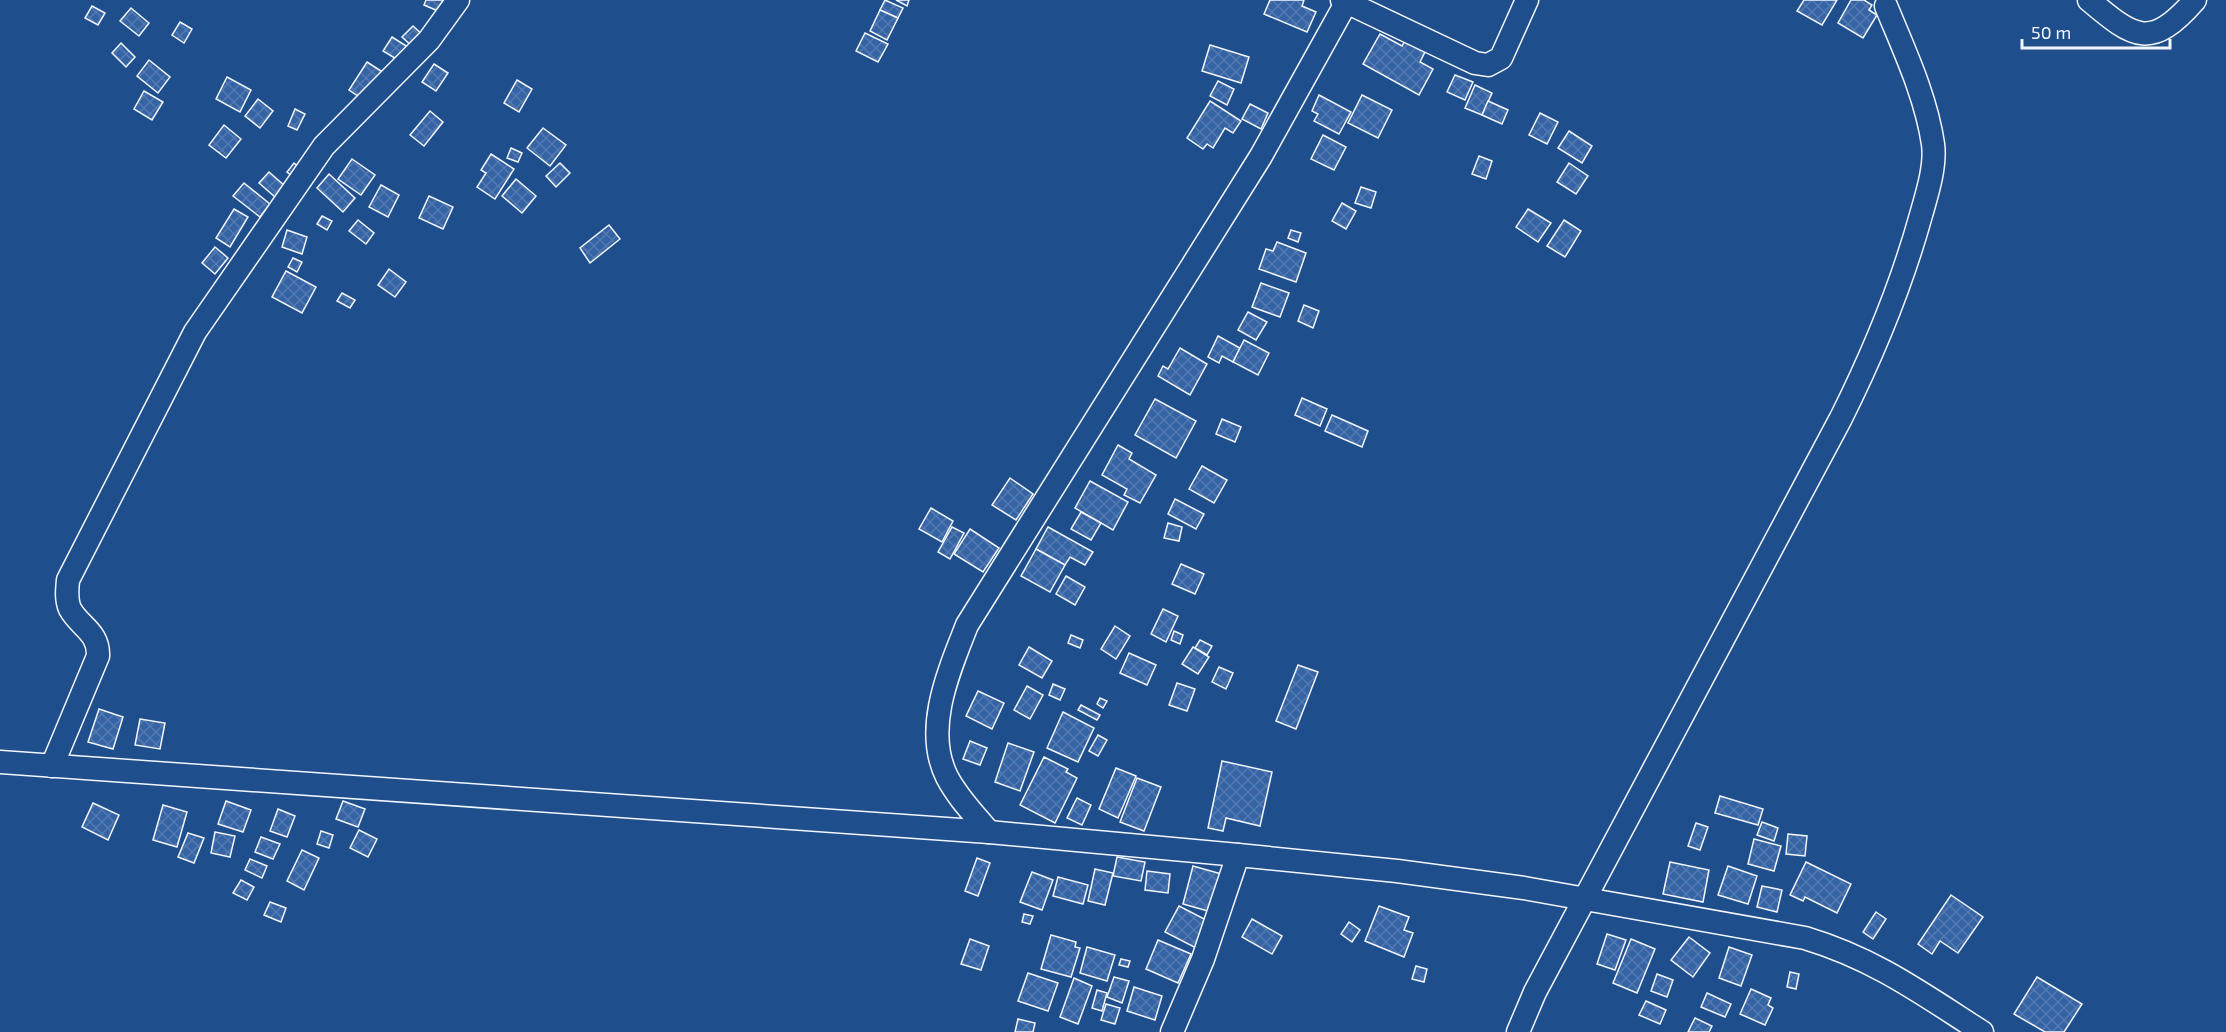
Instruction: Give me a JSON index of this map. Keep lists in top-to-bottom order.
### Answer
{
  "scale_bar": "50 m"
}
